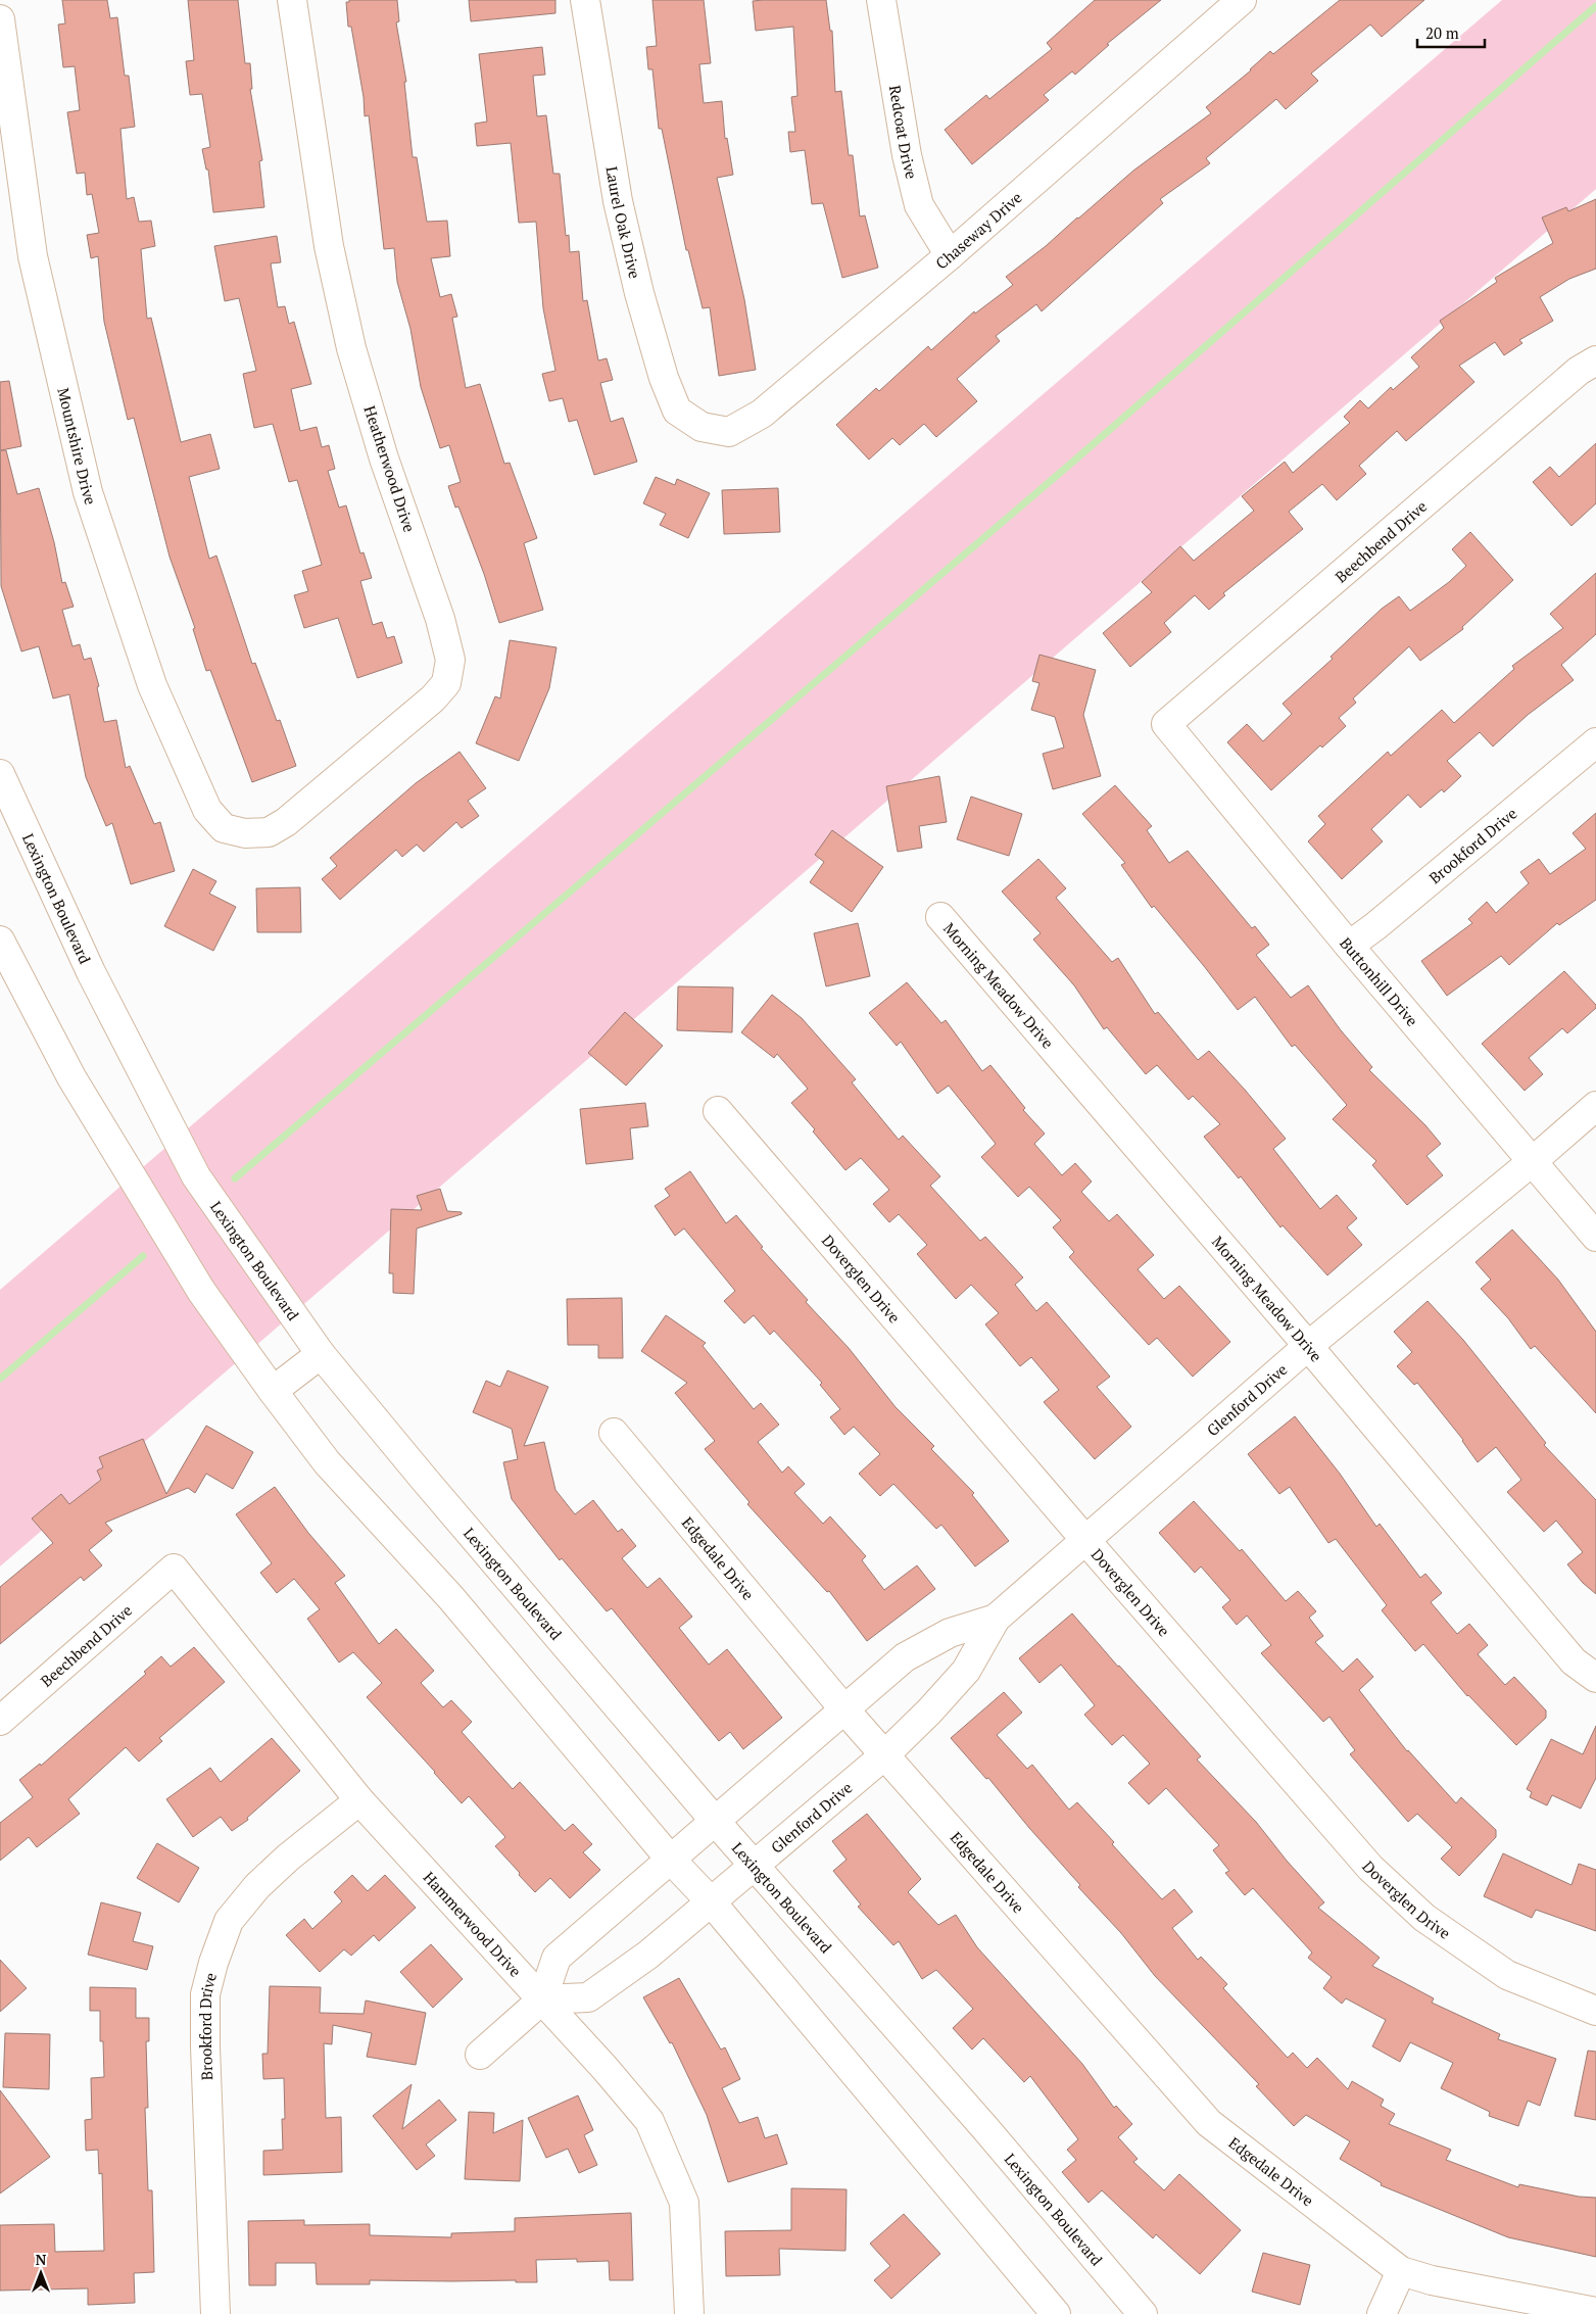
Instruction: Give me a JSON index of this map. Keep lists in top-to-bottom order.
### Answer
{
  "streets": {
    "street": [
      "Redcoat Drive",
      "Laurel Oak Drive",
      "Chaseway Drive",
      "Mountshire Drive",
      "Heatherwood Drive",
      "Beechbend Drive",
      "Brookford Drive",
      "Lexington Boulevard",
      "Buttonhill Drive",
      "Morning Meadow Drive",
      "Doverglen Drive",
      "Glenford Drive",
      "Edgedale Drive",
      "Hammerwood Drive"
    ]
  },
  "crossings": [
    ["Redcoat Drive", "Chaseway Drive"],
    ["Laurel Oak Drive", "Chaseway Drive"],
    ["Mountshire Drive", "Heatherwood Drive"],
    ["Beechbend Drive", "Buttonhill Drive"],
    ["Beechbend Drive", "Hammerwood Drive"],
    ["Brookford Drive", "Buttonhill Drive"],
    ["Brookford Drive", "Hammerwood Drive"],
    ["Lexington Boulevard", "Glenford Drive"],
    ["Buttonhill Drive", "Glenford Drive"],
    ["Morning Meadow Drive", "Glenford Drive"],
    ["Doverglen Drive", "Glenford Drive"],
    ["Glenford Drive", "Edgedale Drive"],
    ["Glenford Drive", "Hammerwood Drive"]
  ],
  "scale_bar": "20 m",
  "north": "top"
}
